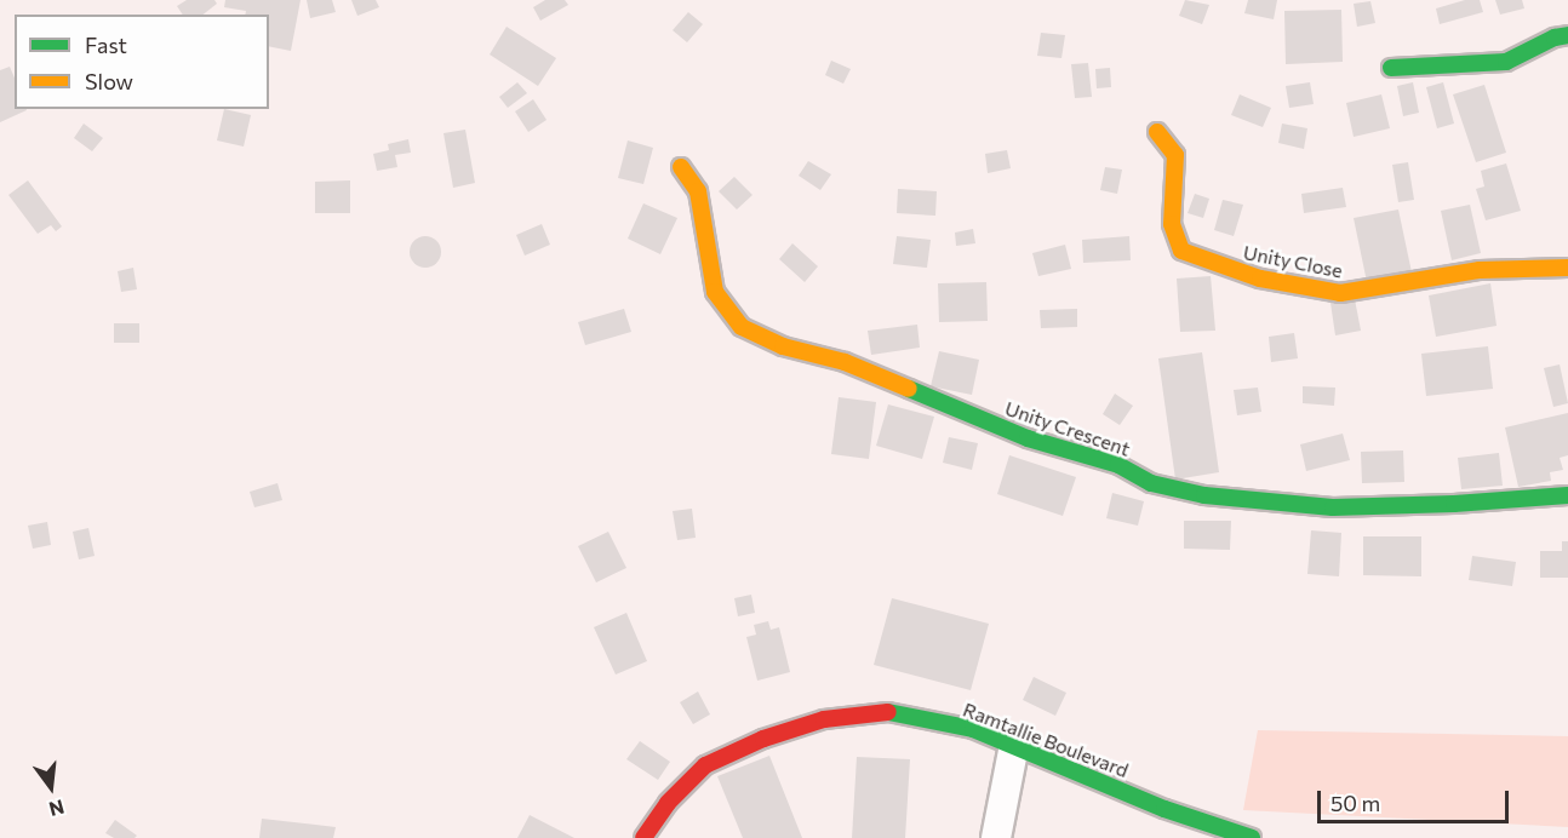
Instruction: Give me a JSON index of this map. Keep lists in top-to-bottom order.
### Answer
{
  "streets": {
    "street": ["Unity Close", "Unity Crescent", "Ramtallie Boulevard"]
  },
  "legend": ["Fast", "Slow"],
  "scale_bar": "50 m",
  "north": "bottom"
}
